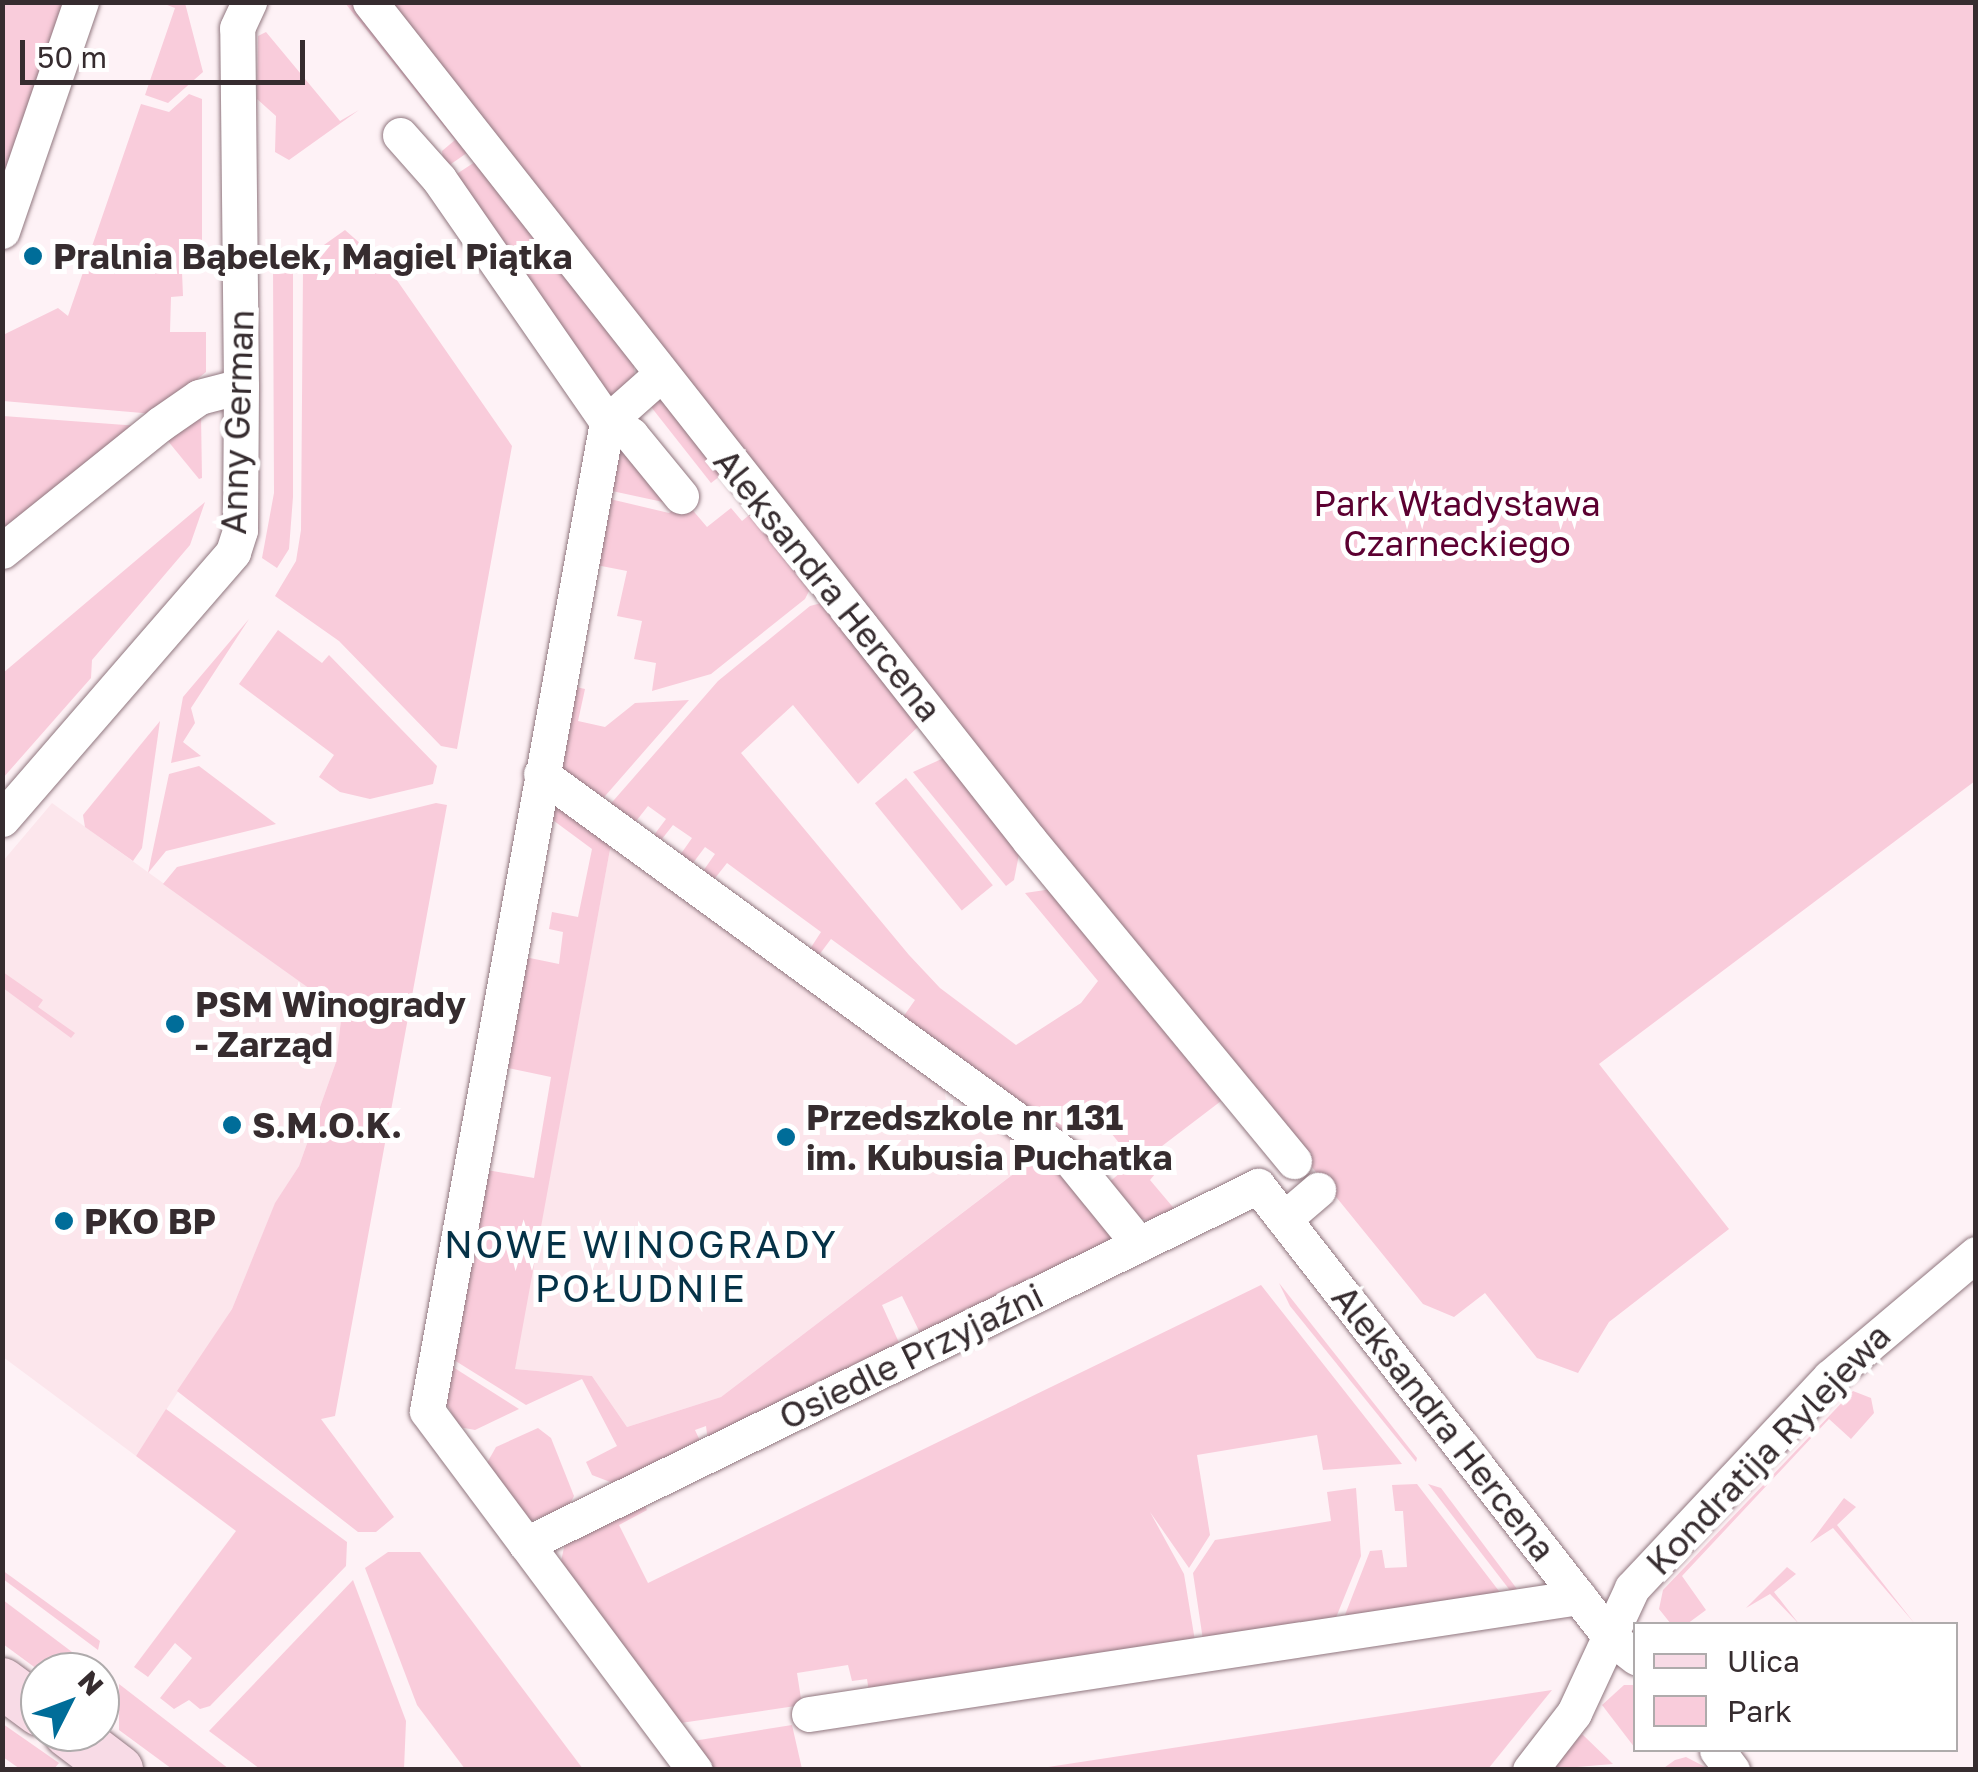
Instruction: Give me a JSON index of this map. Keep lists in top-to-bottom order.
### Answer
{
  "streets": {
    "street": [
      "Anny German",
      "Aleksandra Hercena",
      "Osiedle Przyjaźni",
      "Kondratija Rylejewa"
    ]
  },
  "crossings": [
    ["Aleksandra Hercena", "Osiedle Przyjaźni"],
    ["Aleksandra Hercena", "Kondratija Rylejewa"]
  ],
  "districts": ["NOWE WINOGRADY POŁUDNIE"],
  "parks": ["Park Władysława Czarneckiego"],
  "places": [
    "Pralnia Bąbelek, Magiel Piątka",
    "PSM Winogrady - Zarząd",
    "S.M.O.K.",
    "Przedszkole nr 131 im. Kubusia Puchatka",
    "PKO BP"
  ],
  "legend": ["Ulica", "Park"],
  "scale_bar": "50 m",
  "north": "top right"
}
